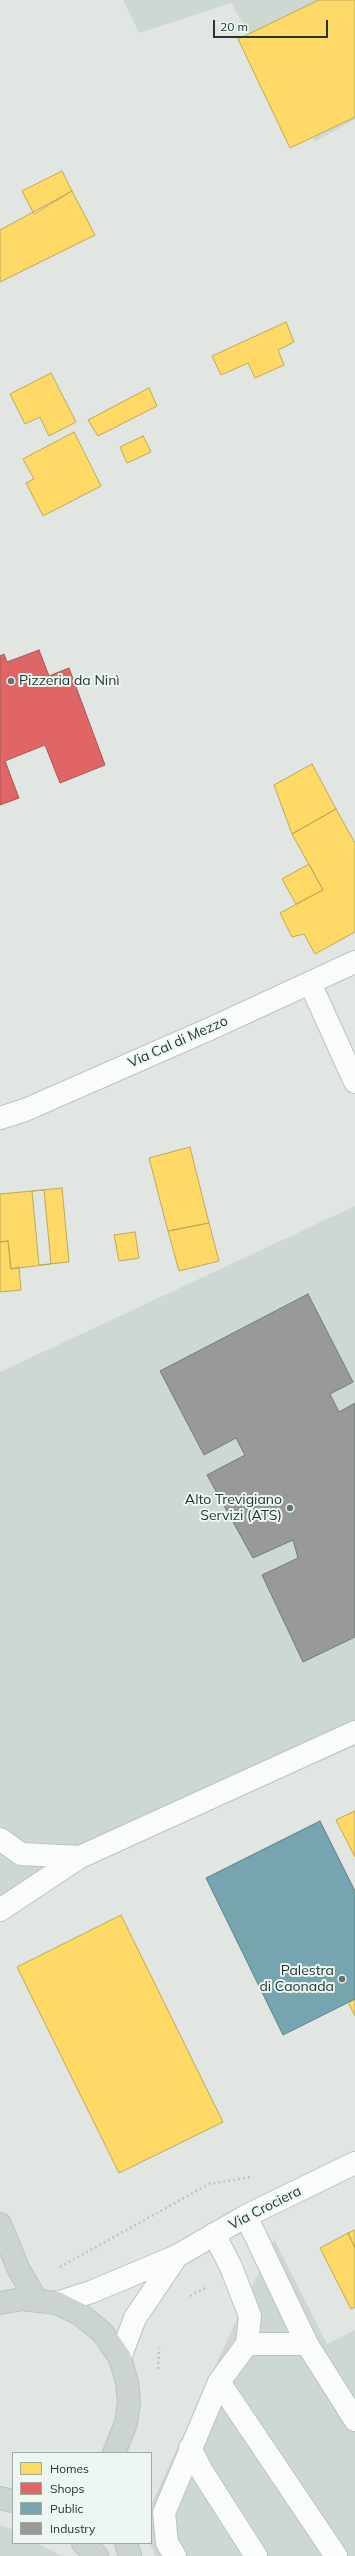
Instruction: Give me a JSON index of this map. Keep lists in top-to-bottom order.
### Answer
{
  "streets": {
    "street": ["Via Cal di Mezzo", "Via Crociera"]
  },
  "places": ["Pizzeria da Ninì", "Alto Trevigiano Servizi (ATS)", "Palestra di Caonada"],
  "legend": [
    "Homes",
    "Shops",
    "Public",
    "Industry"
  ],
  "scale_bar": "20 m"
}
